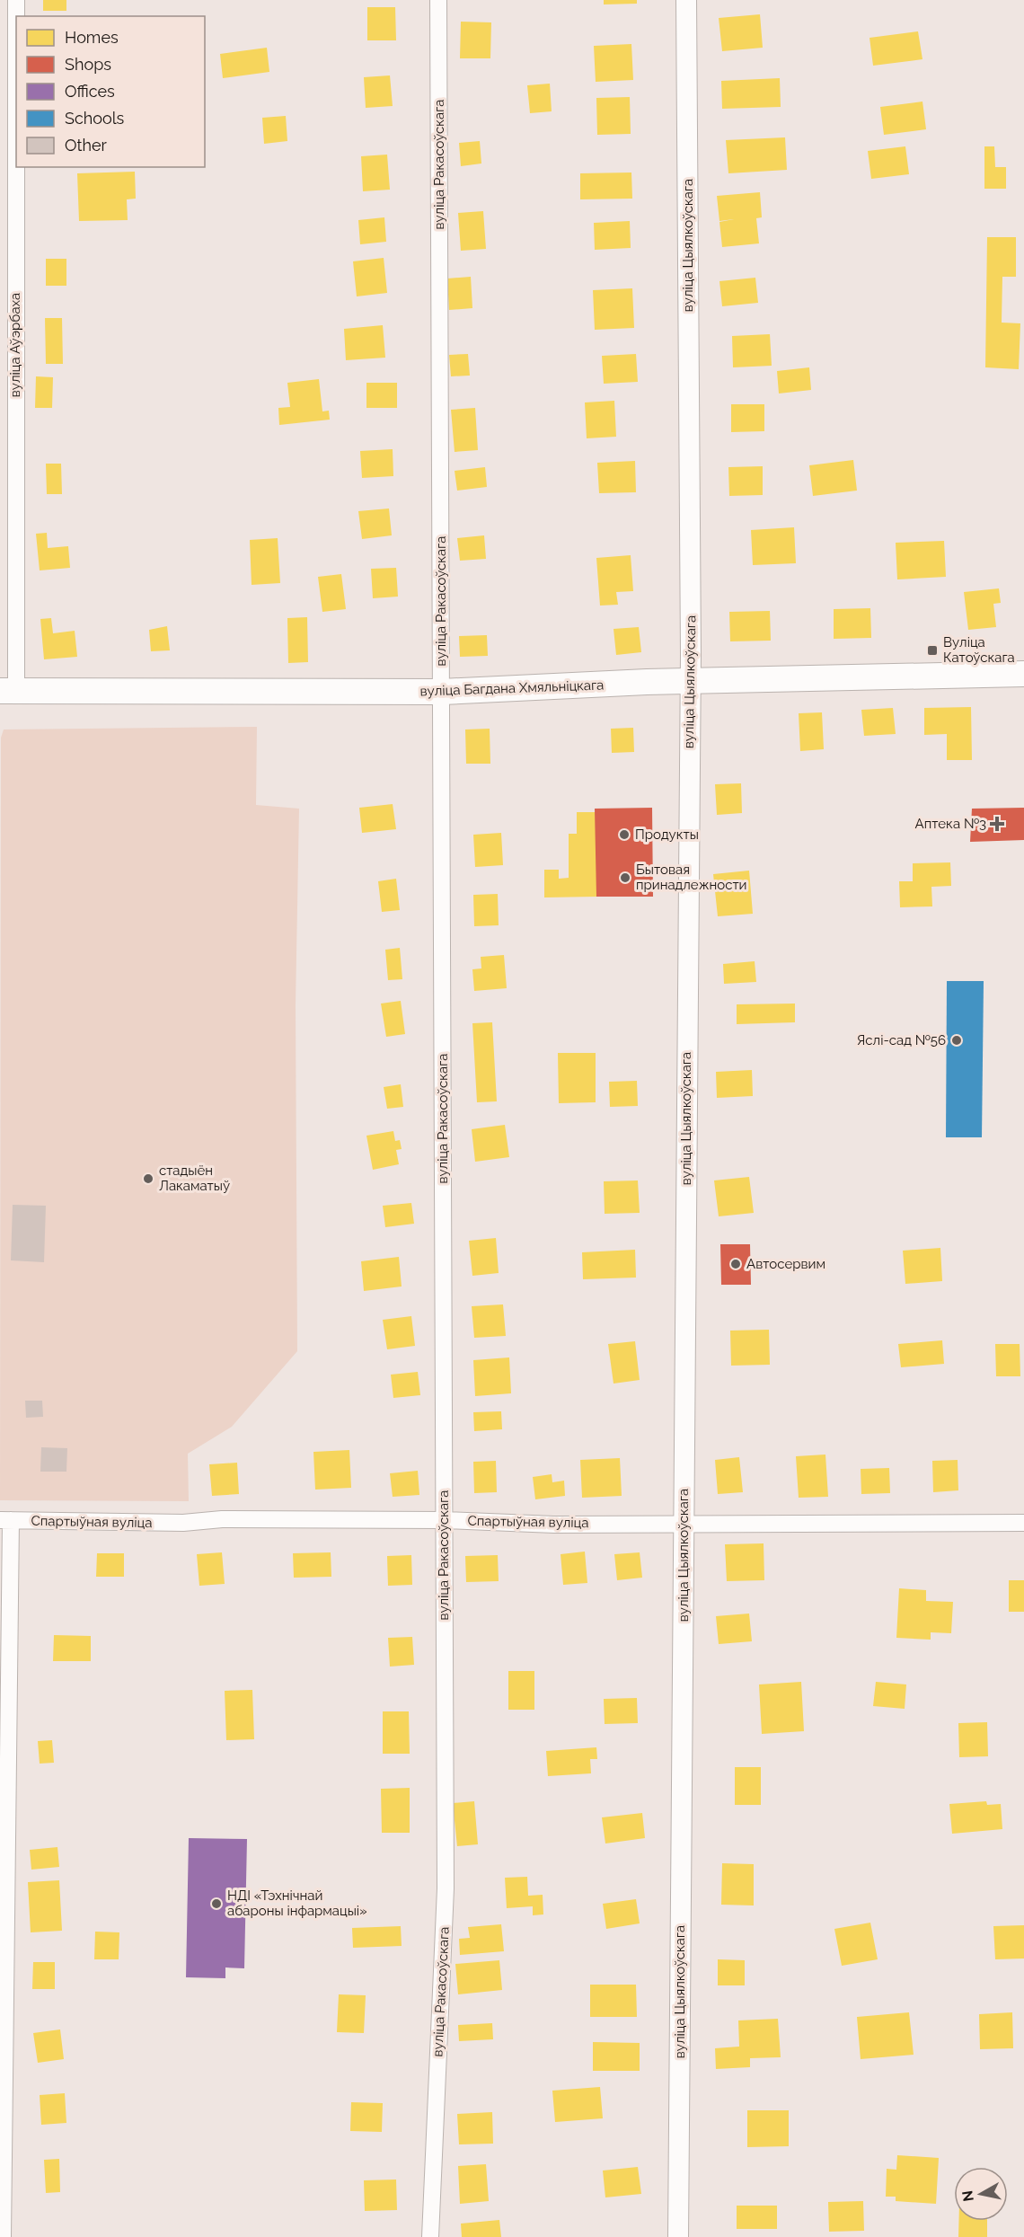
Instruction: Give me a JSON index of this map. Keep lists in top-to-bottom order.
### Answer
{
  "streets": {
    "main road": ["вуліца Багдана Хмяльніцкага"],
    "street": [
      "вуліца Ракасоўскага",
      "вуліца Цыялкоўскага",
      "вуліца Аўэрбаха",
      "Спартыўная вуліца"
    ]
  },
  "crossings": [
    ["вуліца Ракасоўскага", "вуліца Багдана Хмяльніцкага"],
    ["вуліца Ракасоўскага", "Спартыўная вуліца"],
    ["вуліца Цыялкоўскага", "вуліца Багдана Хмяльніцкага"],
    ["вуліца Цыялкоўскага", "Спартыўная вуліца"],
    ["вуліца Аўэрбаха", "вуліца Багдана Хмяльніцкага"]
  ],
  "places": {
    "transit": ["Вуліца Катоўскага"],
    "health": ["Аптека №3"],
    "other": [
      "Продукты",
      "Бытовая принадлежности",
      "Яслі-сад №56",
      "стадыён Лакаматыў",
      "Автосервим",
      "НДІ «Тэхнічнай абароны інфармацыі»"
    ]
  },
  "legend": [
    "Homes",
    "Shops",
    "Offices",
    "Schools",
    "Other"
  ],
  "north": "left"
}
